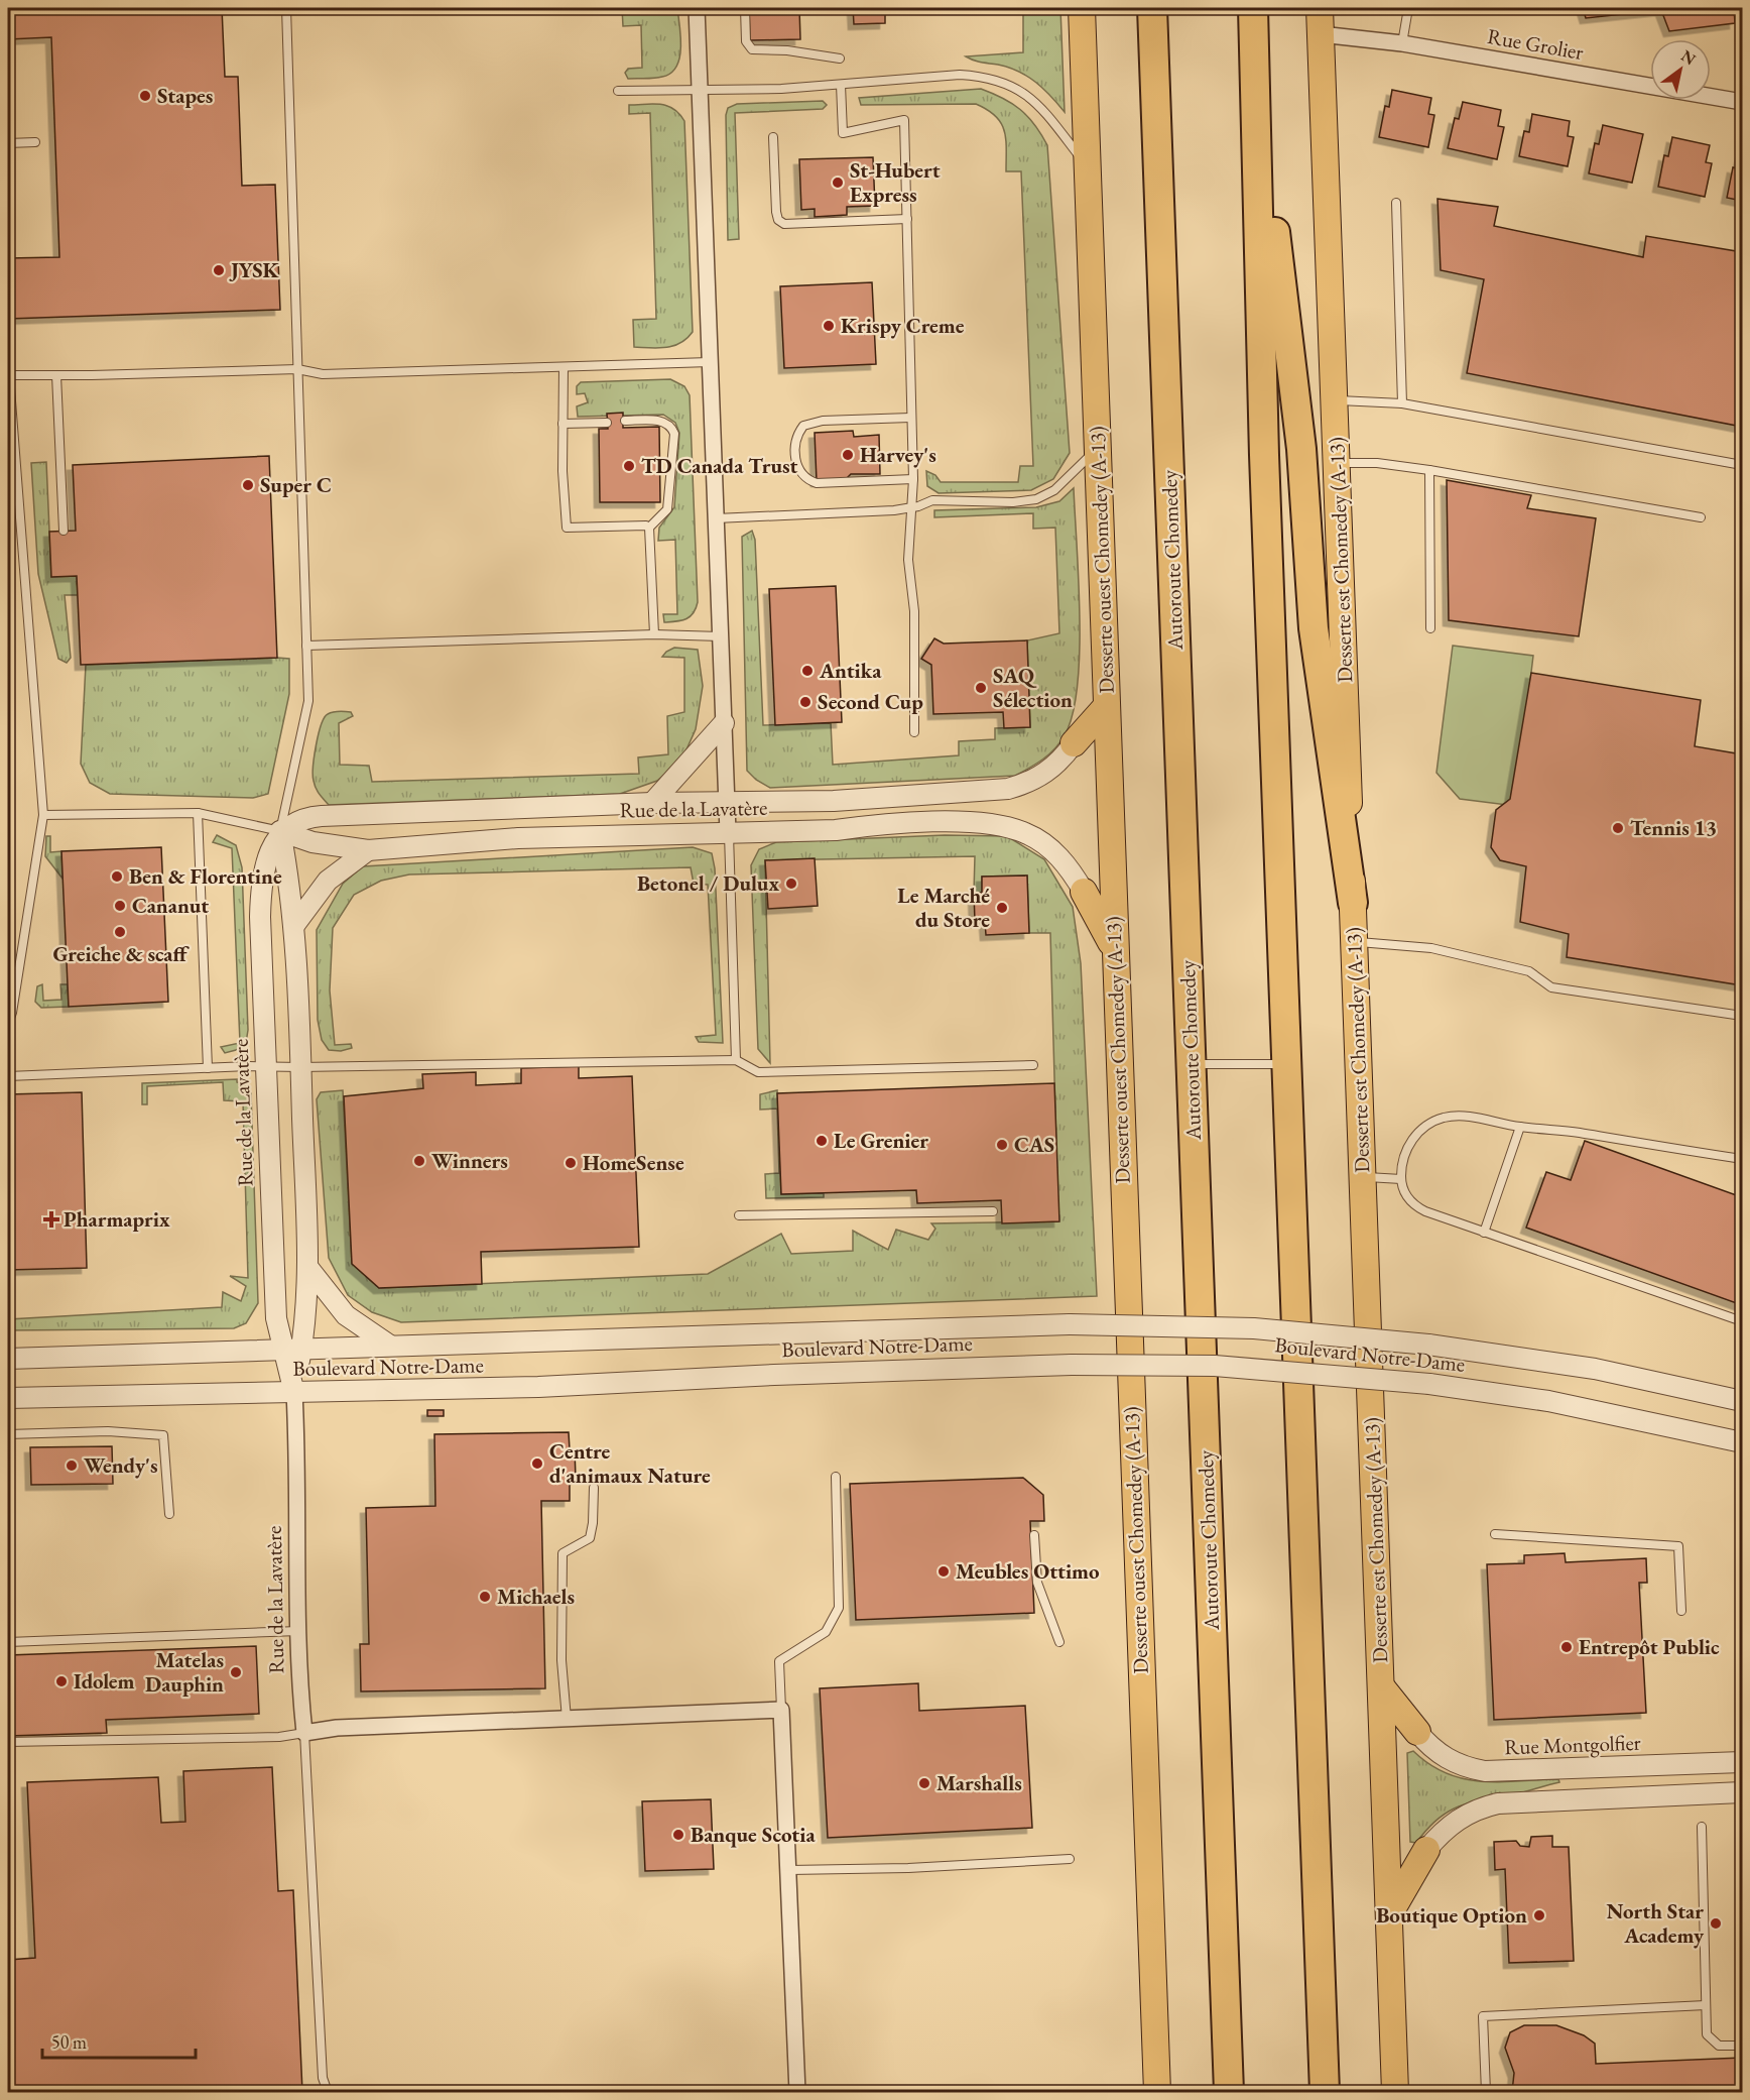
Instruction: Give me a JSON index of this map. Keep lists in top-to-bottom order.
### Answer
{
  "streets": {
    "highway": ["Autoroute Chomedey"],
    "main road": ["Desserte ouest Chomedey (A-13)", "Desserte est Chomedey (A-13)"],
    "street": [
      "Rue Grolier",
      "Rue de la Lavatère",
      "Boulevard Notre-Dame",
      "Rue Montgolfier"
    ]
  },
  "crossings": [
    ["Rue Grolier", "Desserte est Chomedey (A-13)"],
    ["Rue de la Lavatère", "Boulevard Notre-Dame"]
  ],
  "places": {
    "other": [
      "Stapes",
      "St-Hubert Express",
      "JYSK",
      "Krispy Creme",
      "Harvey's",
      "TD Canada Trust",
      "Super C",
      "Antika",
      "SAQ Sélection",
      "Second Cup",
      "Tennis 13",
      "Ben & Florentine",
      "Betonel / Dulux",
      "Cananut",
      "Le Marché du Store",
      "Greiche & scaff",
      "Le Grenier",
      "CAS",
      "Winners",
      "HomeSense",
      "Centre d'animaux Nature",
      "Wendy's",
      "Meubles Ottimo",
      "Michaels",
      "Entrepôt Public",
      "Matelas Dauphin",
      "Idolem",
      "Marshalls",
      "Banque Scotia",
      "Boutique Option",
      "North Star Academy"
    ],
    "health": ["Pharmaprix"]
  },
  "scale_bar": "50 m",
  "north": "top right"
}
